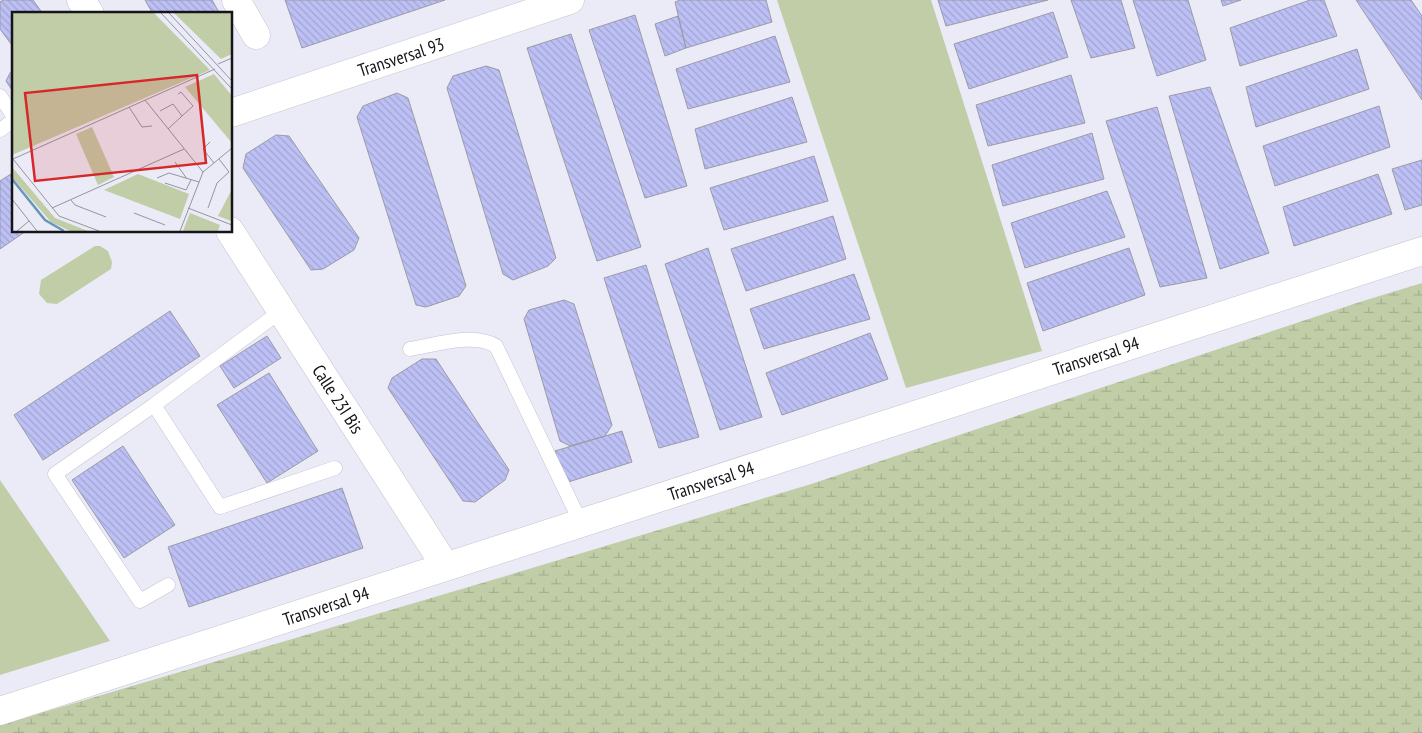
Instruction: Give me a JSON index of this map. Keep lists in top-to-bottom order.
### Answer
{
  "streets": {
    "street": ["Transversal 93", "Transversal 94", "Calle 23I Bis"]
  },
  "crossings": [
    ["Transversal 94", "Calle 23I Bis"]
  ]
}
